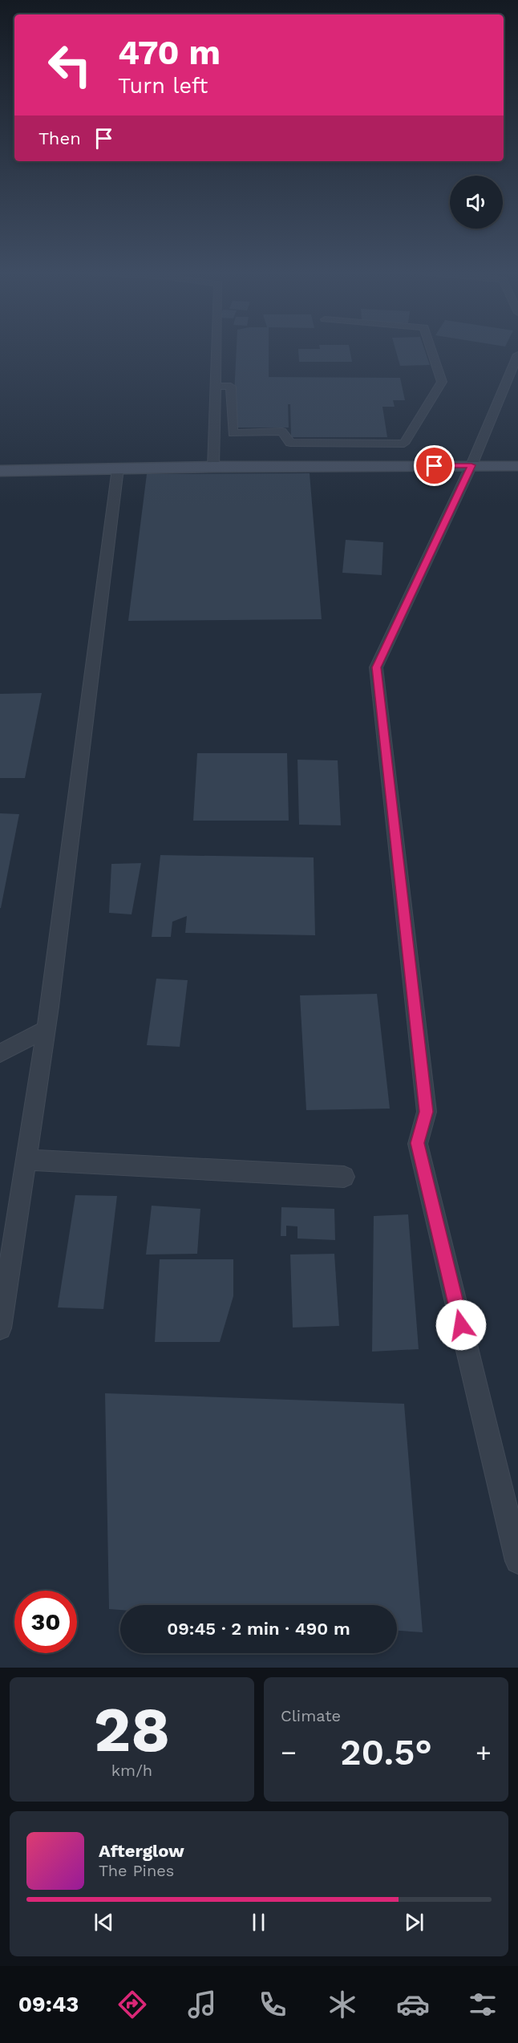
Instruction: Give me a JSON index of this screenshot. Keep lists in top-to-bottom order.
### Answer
{
  "page": {
    "turn": ["470 m", "Turn left"],
    "then": "Then",
    "limit": "30",
    "trip": "09:45 · 2 min · 490 m",
    "tile": [
      ["28", "km/h"],
      "Climate"
    ],
    "heat": ["−", "20.5°", "+"],
    "song": ["Afterglow", "The Pines"],
    "tabs": "09:43"
  }
}
